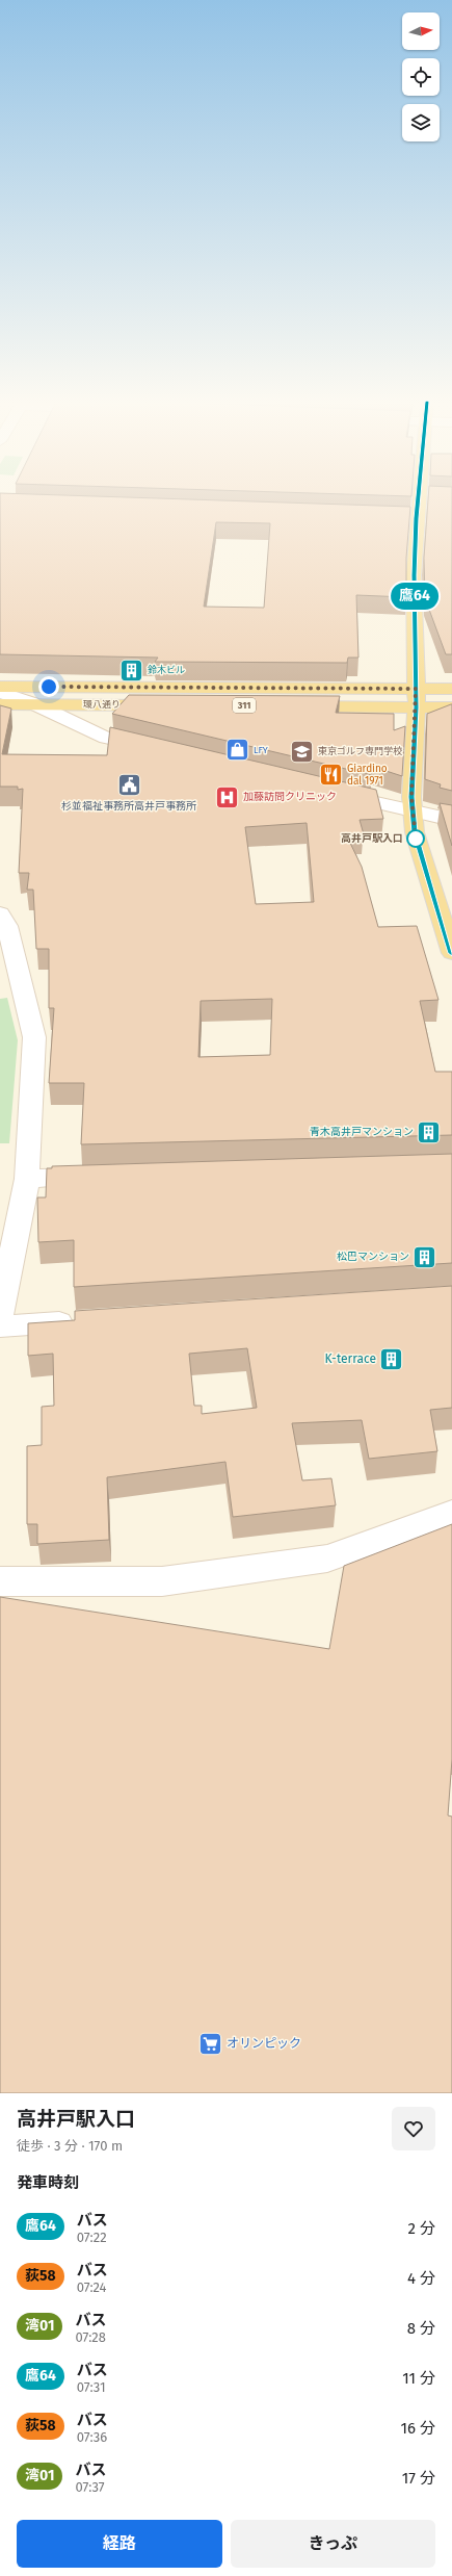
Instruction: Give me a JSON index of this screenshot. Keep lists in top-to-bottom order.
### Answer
{
  "streets": {
    "main road": ["環八通り", "311"]
  },
  "places": {
    "building": [
      "鈴木ビル",
      "青木高井戸マンション",
      "松巴マンション",
      "K-terrace"
    ],
    "shop": ["LFY"],
    "school or university": ["東京ゴルフ専門学校"],
    "restaurant": ["Giardino dal 1971"],
    "public building": ["杉並福祉事務所高井戸事務所"],
    "hospital": ["加藤訪問クリニック"],
    "other": ["高井戸駅入口"],
    "supermarket": ["オリンピック"]
  },
  "lines": ["bus line 鷹64"],
  "north": "right",
  "page": {
    "on_map": "鷹64",
    "heading": [
      ["高井戸駅入口", "徒歩 · 3 分 · 170 m"],
      "発車時刻"
    ],
    "list": [
      {
        "mark": "鷹64",
        "name": "バス",
        "note": "07:22",
        "value": "2 分"
      },
      {
        "mark": "荻58",
        "name": "バス",
        "note": "07:24",
        "value": "4 分"
      },
      {
        "mark": "湾01",
        "name": "バス",
        "note": "07:28",
        "value": "8 分"
      },
      {
        "mark": "鷹64",
        "name": "バス",
        "note": "07:31",
        "value": "11 分"
      },
      {
        "mark": "荻58",
        "name": "バス",
        "note": "07:36",
        "value": "16 分"
      },
      {
        "mark": "湾01",
        "name": "バス",
        "note": "07:37",
        "value": "17 分"
      }
    ],
    "buttons": ["経路", "きっぷ"]
  }
}
